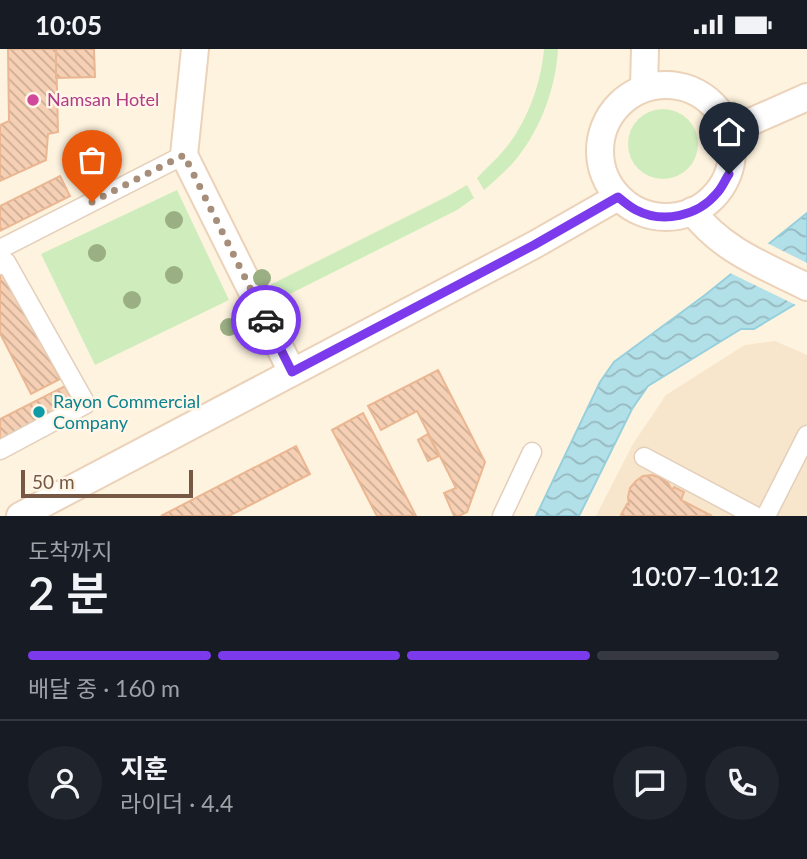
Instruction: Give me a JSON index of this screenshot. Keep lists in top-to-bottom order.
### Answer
{
  "places": ["Namsan Hotel", "Rayon Commercial Company"],
  "scale_bar": "50 m",
  "page": {
    "status": "10:05",
    "scale": "50 m",
    "heading": ["2 분", "도착까지", "10:07–10:12"],
    "panel": ["지훈", "라이더 · 4.4"],
    "bar": "배달 중 · 160 m"
  }
}
